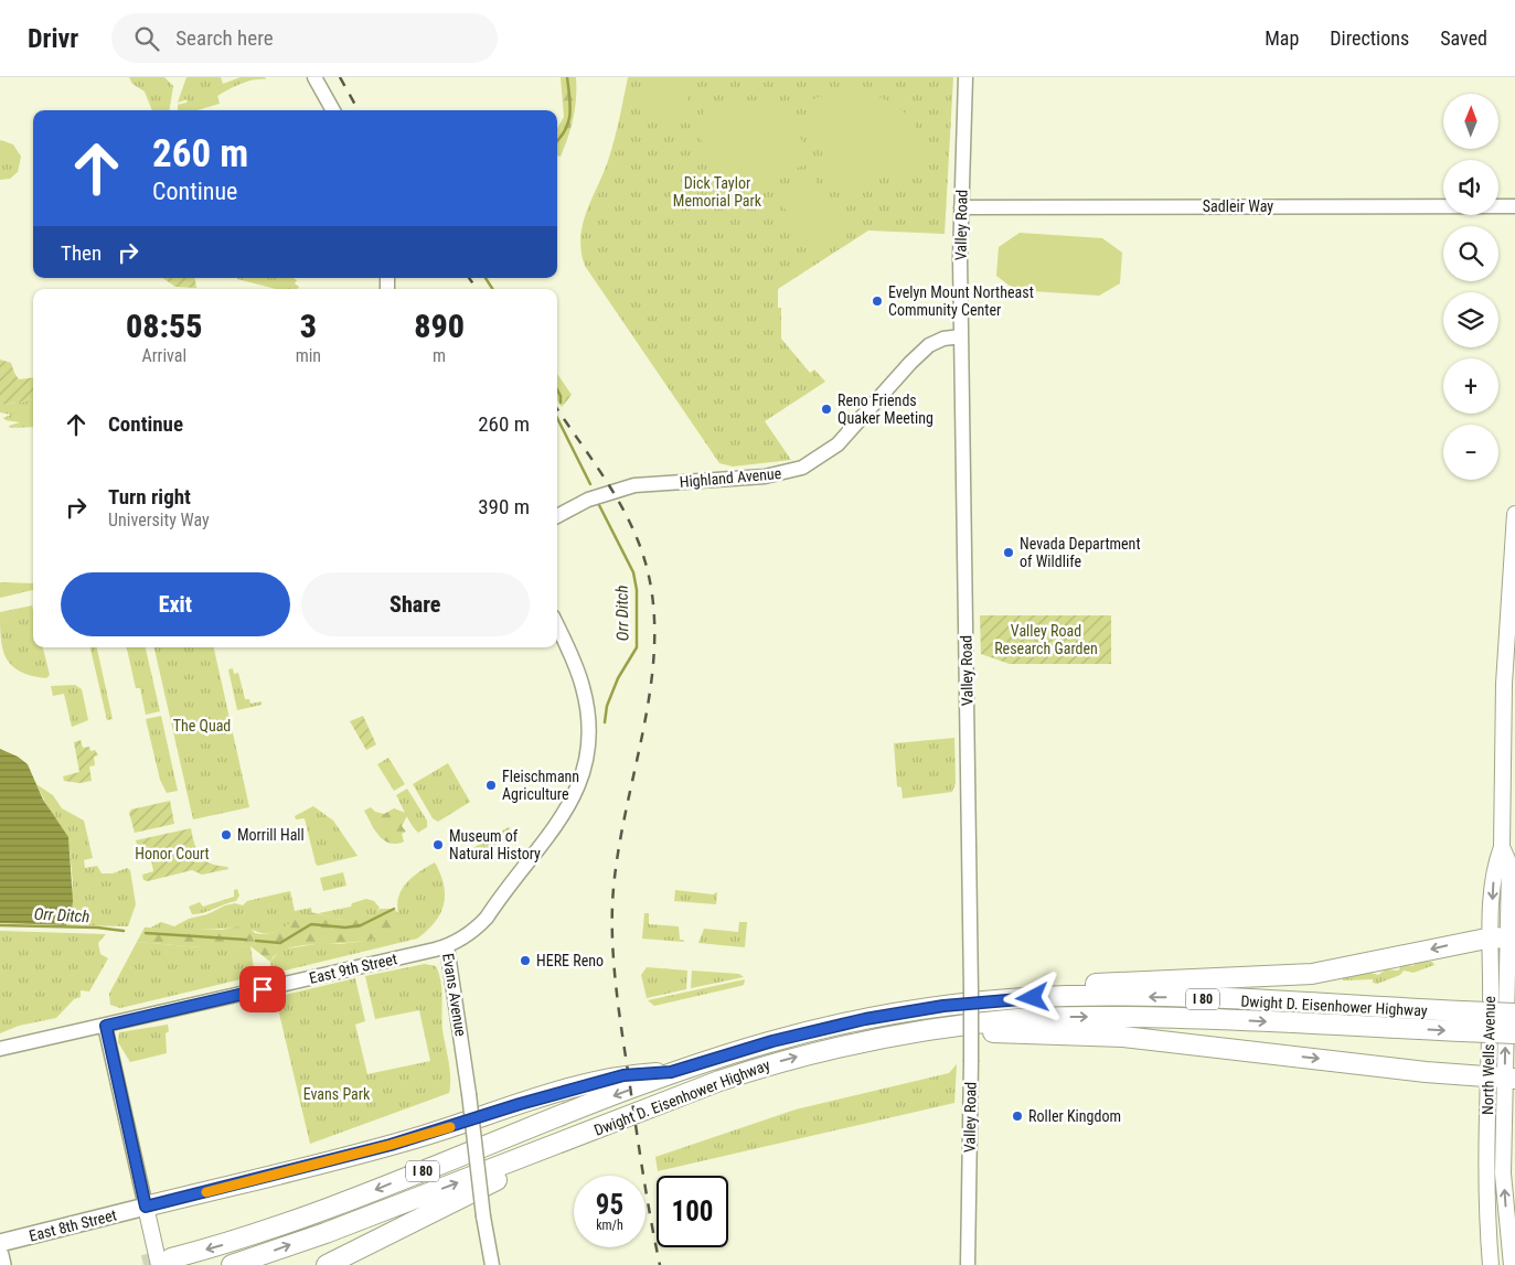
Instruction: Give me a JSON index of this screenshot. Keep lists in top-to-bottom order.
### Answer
{
  "streets": {
    "highway": ["I 80", "Dwight D. Eisenhower Highway"],
    "main road": ["North Wells Avenue", "East 8th Street"],
    "street": [
      "Sadleir Way",
      "Valley Road",
      "Highland Avenue",
      "East 9th Street",
      "Evans Avenue"
    ]
  },
  "crossings": [
    ["Sadleir Way", "Valley Road"],
    ["Valley Road", "Highland Avenue"],
    ["East 9th Street", "Evans Avenue"]
  ],
  "water": ["Orr Ditch"],
  "parks": [
    "Dick Taylor Memorial Park",
    "Valley Road Research Garden",
    "The Quad",
    "Honor Court",
    "Evans Park"
  ],
  "places": [
    "Evelyn Mount Northeast Community Center",
    "Reno Friends Quaker Meeting",
    "Nevada Department of Wildlife",
    "Fleischmann Agriculture",
    "Morrill Hall",
    "Museum of Natural History",
    "HERE Reno",
    "Roller Kingdom"
  ],
  "north": "top",
  "page": {
    "header": "Drivr",
    "search": "Search here",
    "nav": ["Map", "Directions", "Saved"],
    "map_buttons": ["+", "−"],
    "turn": ["260 m", "Continue"],
    "then": "Then",
    "eta": [
      "08:55",
      "Arrival",
      "3",
      "min",
      "890",
      "m"
    ],
    "list": [
      {
        "name": "Continue",
        "value": "260 m"
      },
      {
        "name": "Turn right",
        "note": "University Way",
        "value": "390 m"
      }
    ],
    "buttons": ["Exit", "Share"],
    "speed": "95 km/h",
    "limit": "100"
  }
}
